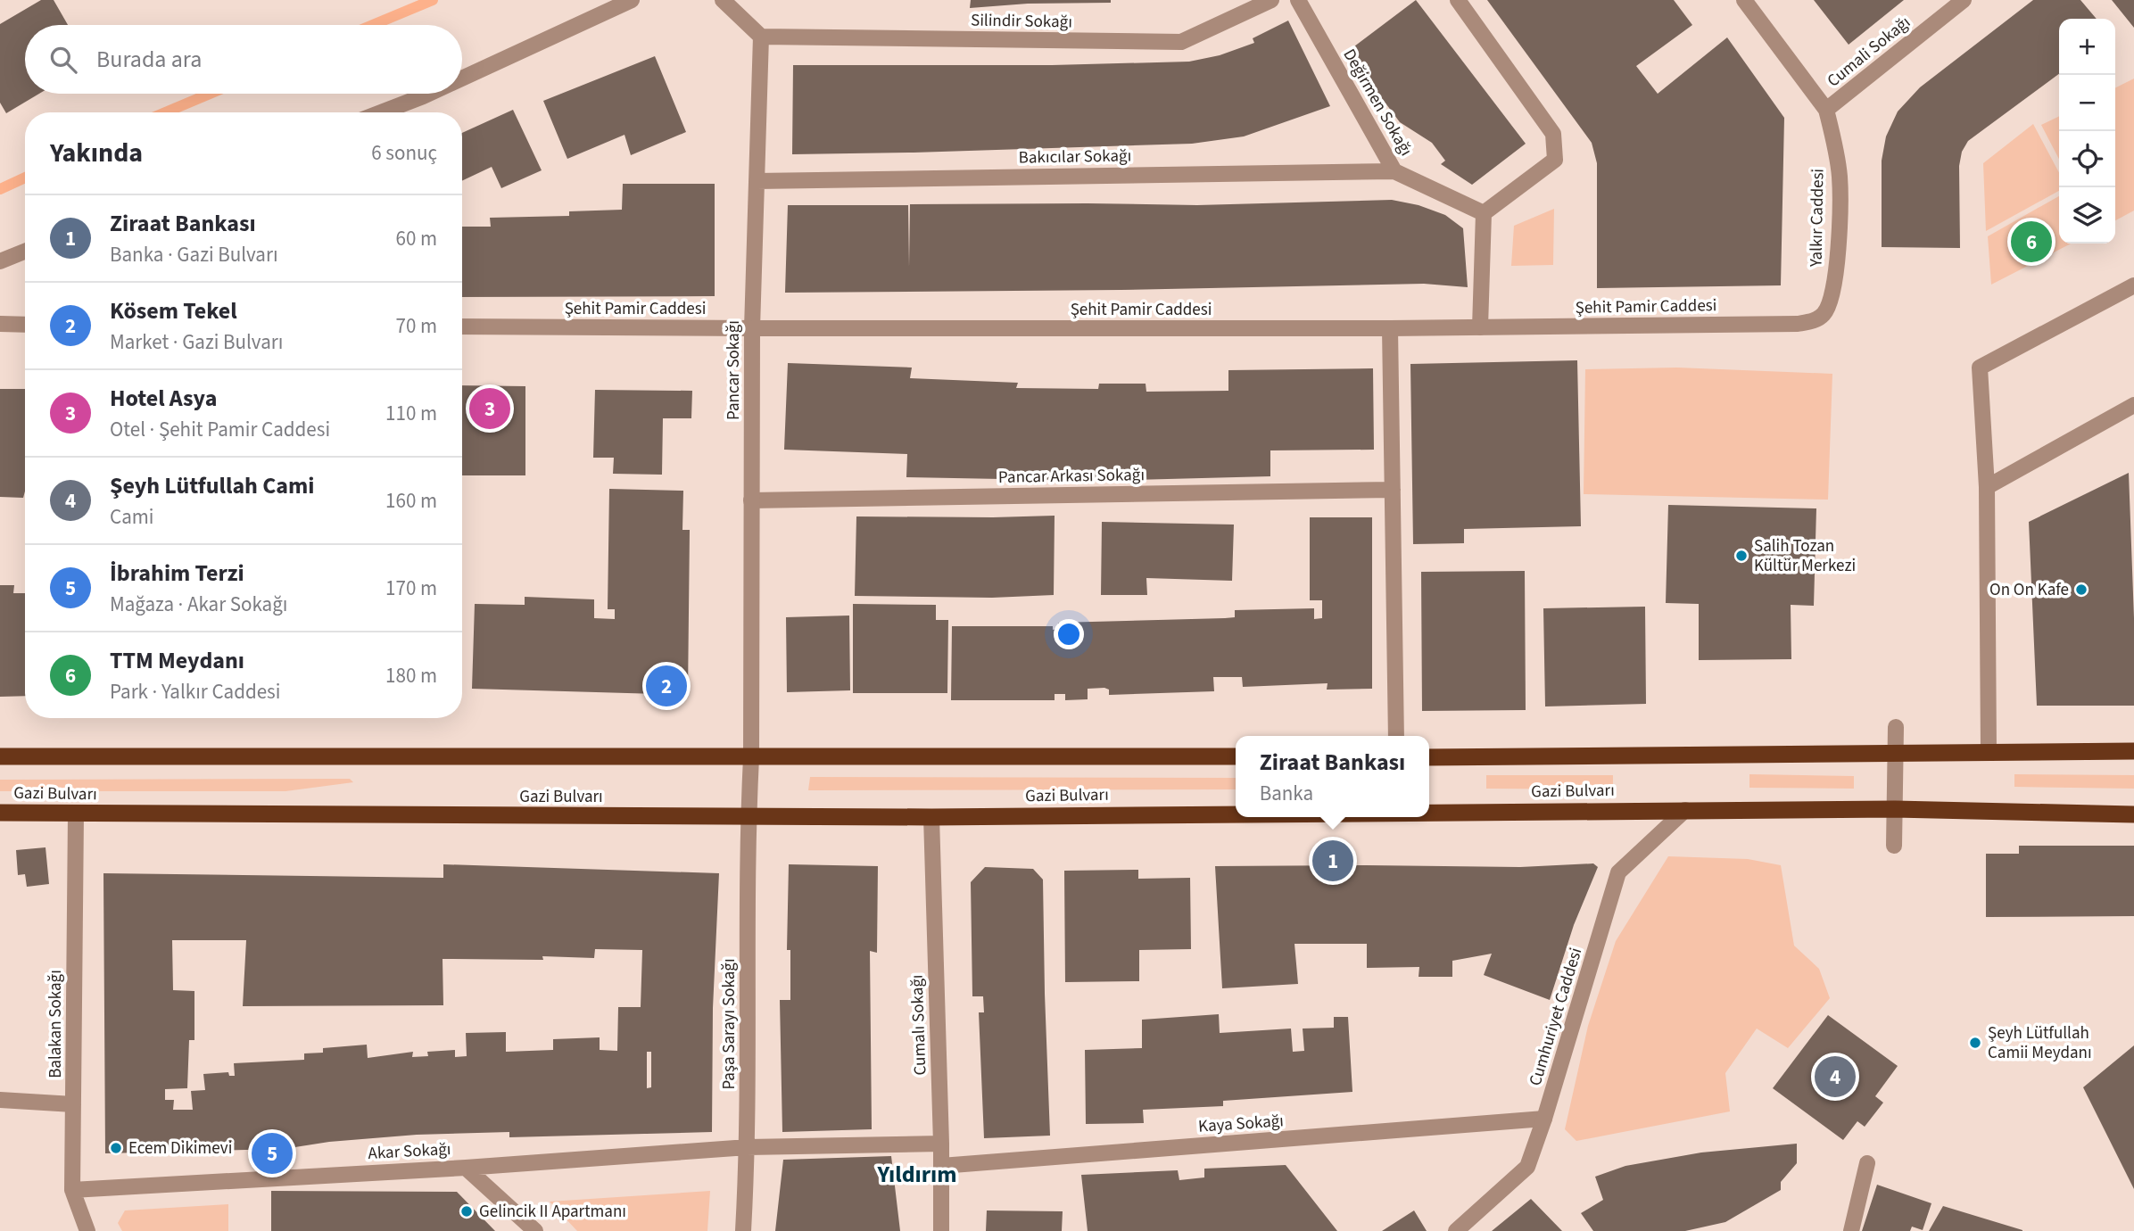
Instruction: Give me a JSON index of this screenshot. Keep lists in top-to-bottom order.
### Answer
{
  "streets": {
    "highway": ["Gazi Bulvarı"],
    "street": [
      "Silindir Sokağı",
      "Cumali Sokağı",
      "Değirmen Sokağı",
      "Bakıcılar Sokağı",
      "Yalkır Caddesi",
      "Şehit Pamir Caddesi",
      "Pancar Sokağı",
      "Pancar Arkası Sokağı",
      "Cumhuriyet Caddesi",
      "Balakan Sokağı",
      "Paşa Sarayı Sokağı",
      "Cumalı Sokağı",
      "Kaya Sokağı",
      "Akar Sokağı"
    ]
  },
  "crossings": [
    ["Silindir Sokağı", "Pancar Sokağı"],
    ["Cumali Sokağı", "Yalkır Caddesi"],
    ["Değirmen Sokağı", "Bakıcılar Sokağı"],
    ["Bakıcılar Sokağı", "Pancar Sokağı"],
    ["Yalkır Caddesi", "Şehit Pamir Caddesi"],
    ["Şehit Pamir Caddesi", "Pancar Sokağı"],
    ["Pancar Sokağı", "Pancar Arkası Sokağı"],
    ["Pancar Sokağı", "Paşa Sarayı Sokağı"],
    ["Gazi Bulvarı", "Cumhuriyet Caddesi"],
    ["Gazi Bulvarı", "Balakan Sokağı"],
    ["Gazi Bulvarı", "Paşa Sarayı Sokağı"],
    ["Gazi Bulvarı", "Cumalı Sokağı"],
    ["Cumhuriyet Caddesi", "Kaya Sokağı"],
    ["Balakan Sokağı", "Akar Sokağı"],
    ["Paşa Sarayı Sokağı", "Akar Sokağı"],
    ["Cumalı Sokağı", "Kaya Sokağı"],
    ["Cumalı Sokağı", "Akar Sokağı"]
  ],
  "districts": ["Yıldırım"],
  "places": [
    "Salih Tozan Kültür Merkezi",
    "On On Kafe",
    "Şeyh Lütfullah Camii Meydanı",
    "Ecem Dikimevi",
    "Gelincik II Apartmanı"
  ],
  "page": {
    "map_buttons": ["+", "−"],
    "search": "Burada ara",
    "heading": ["Yakında", "6 sonuç"],
    "list": [
      {
        "mark": "1",
        "name": "Ziraat Bankası",
        "note": "Banka · Gazi Bulvarı",
        "value": "60 m"
      },
      {
        "mark": "2",
        "name": "Kösem Tekel",
        "note": "Market · Gazi Bulvarı",
        "value": "70 m"
      },
      {
        "mark": "3",
        "name": "Hotel Asya",
        "note": "Otel · Şehit Pamir Caddesi",
        "value": "110 m"
      },
      {
        "mark": "4",
        "name": "Şeyh Lütfullah Cami",
        "note": "Cami",
        "value": "160 m"
      },
      {
        "mark": "5",
        "name": "İbrahim Terzi",
        "note": "Mağaza · Akar Sokağı",
        "value": "170 m"
      },
      {
        "mark": "6",
        "name": "TTM Meydanı",
        "note": "Park · Yalkır Caddesi",
        "value": "180 m"
      }
    ],
    "pins": [
      "6",
      "3",
      "2",
      "1",
      "4",
      "5"
    ],
    "popup": ["Ziraat Bankası", "Banka"]
  }
}
